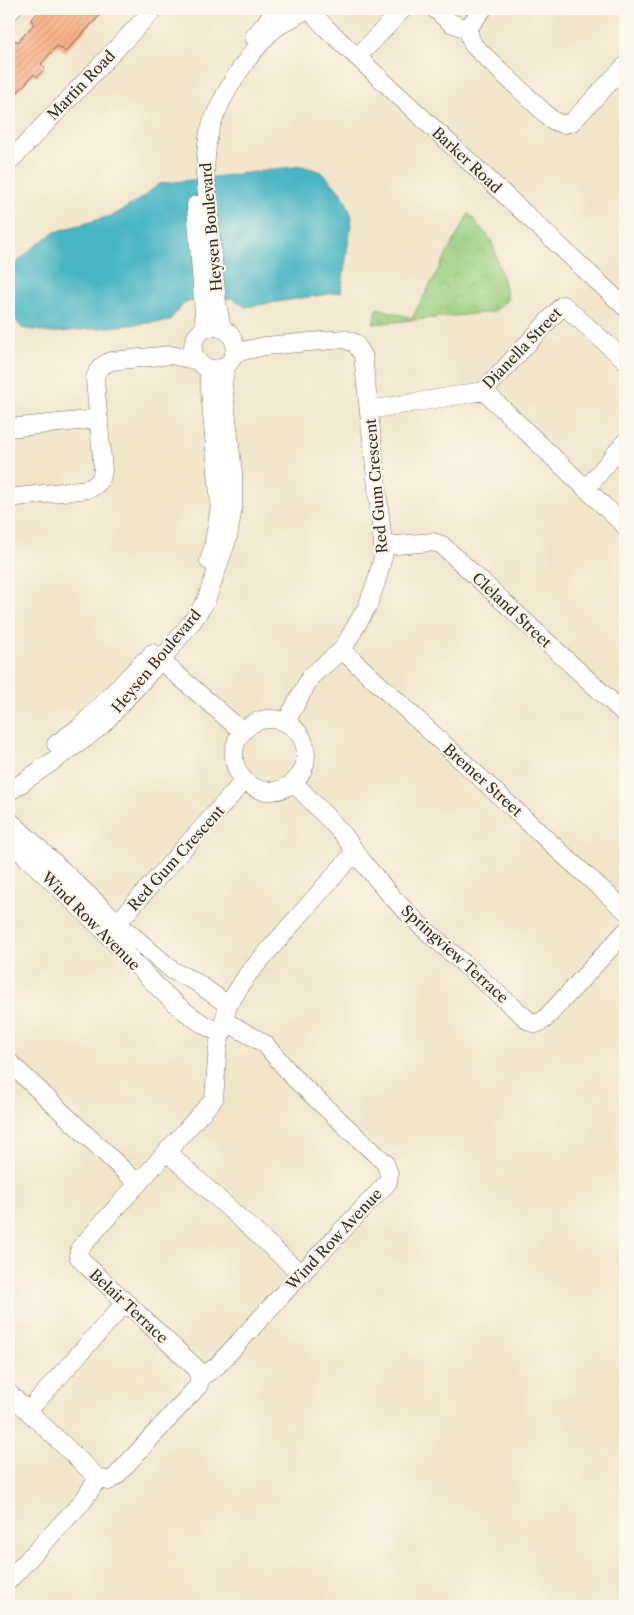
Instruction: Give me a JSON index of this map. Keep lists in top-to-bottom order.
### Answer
{
  "streets": {
    "street": [
      "Martin Road",
      "Barker Road",
      "Heysen Boulevard",
      "Dianella Street",
      "Red Gum Crescent",
      "Cleland Street",
      "Bremer Street",
      "Wind Row Avenue",
      "Springview Terrace",
      "Belair Terrace"
    ]
  },
  "crossings": [
    ["Barker Road", "Heysen Boulevard"],
    ["Heysen Boulevard", "Red Gum Crescent"],
    ["Dianella Street", "Red Gum Crescent"],
    ["Red Gum Crescent", "Cleland Street"],
    ["Red Gum Crescent", "Bremer Street"],
    ["Red Gum Crescent", "Wind Row Avenue"],
    ["Red Gum Crescent", "Springview Terrace"],
    ["Wind Row Avenue", "Belair Terrace"]
  ]
}
